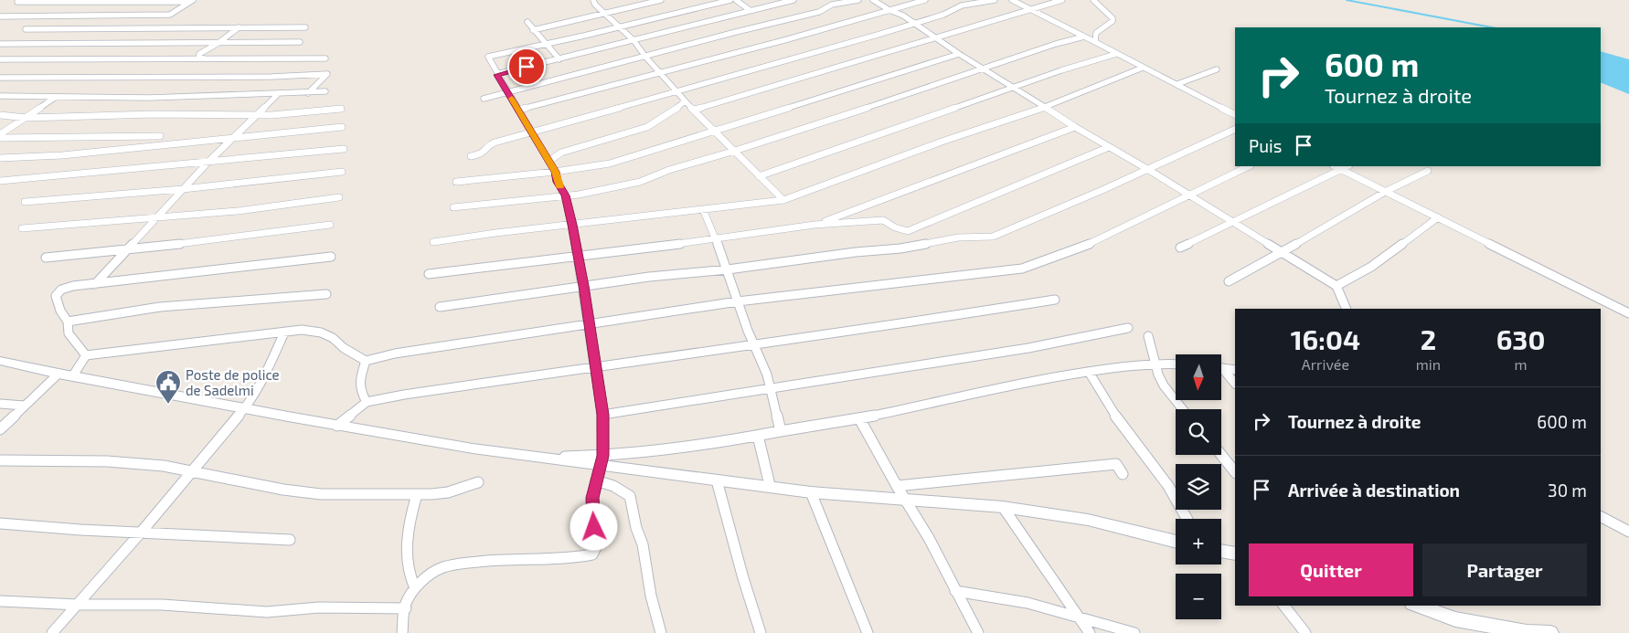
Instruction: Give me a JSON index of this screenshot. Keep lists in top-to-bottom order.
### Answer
{
  "places": {
    "public building": ["Poste de police de Sadelmi"]
  },
  "north": "bottom",
  "page": {
    "turn": ["600 m", "Tournez à droite"],
    "then": "Puis",
    "eta": [
      "16:04",
      "Arrivée",
      "2",
      "min",
      "630",
      "m"
    ],
    "map_buttons": ["+", "−"],
    "list": [
      {
        "name": "Tournez à droite",
        "value": "600 m"
      },
      {
        "name": "Arrivée à destination",
        "value": "30 m"
      }
    ],
    "buttons": ["Quitter", "Partager"]
  }
}
